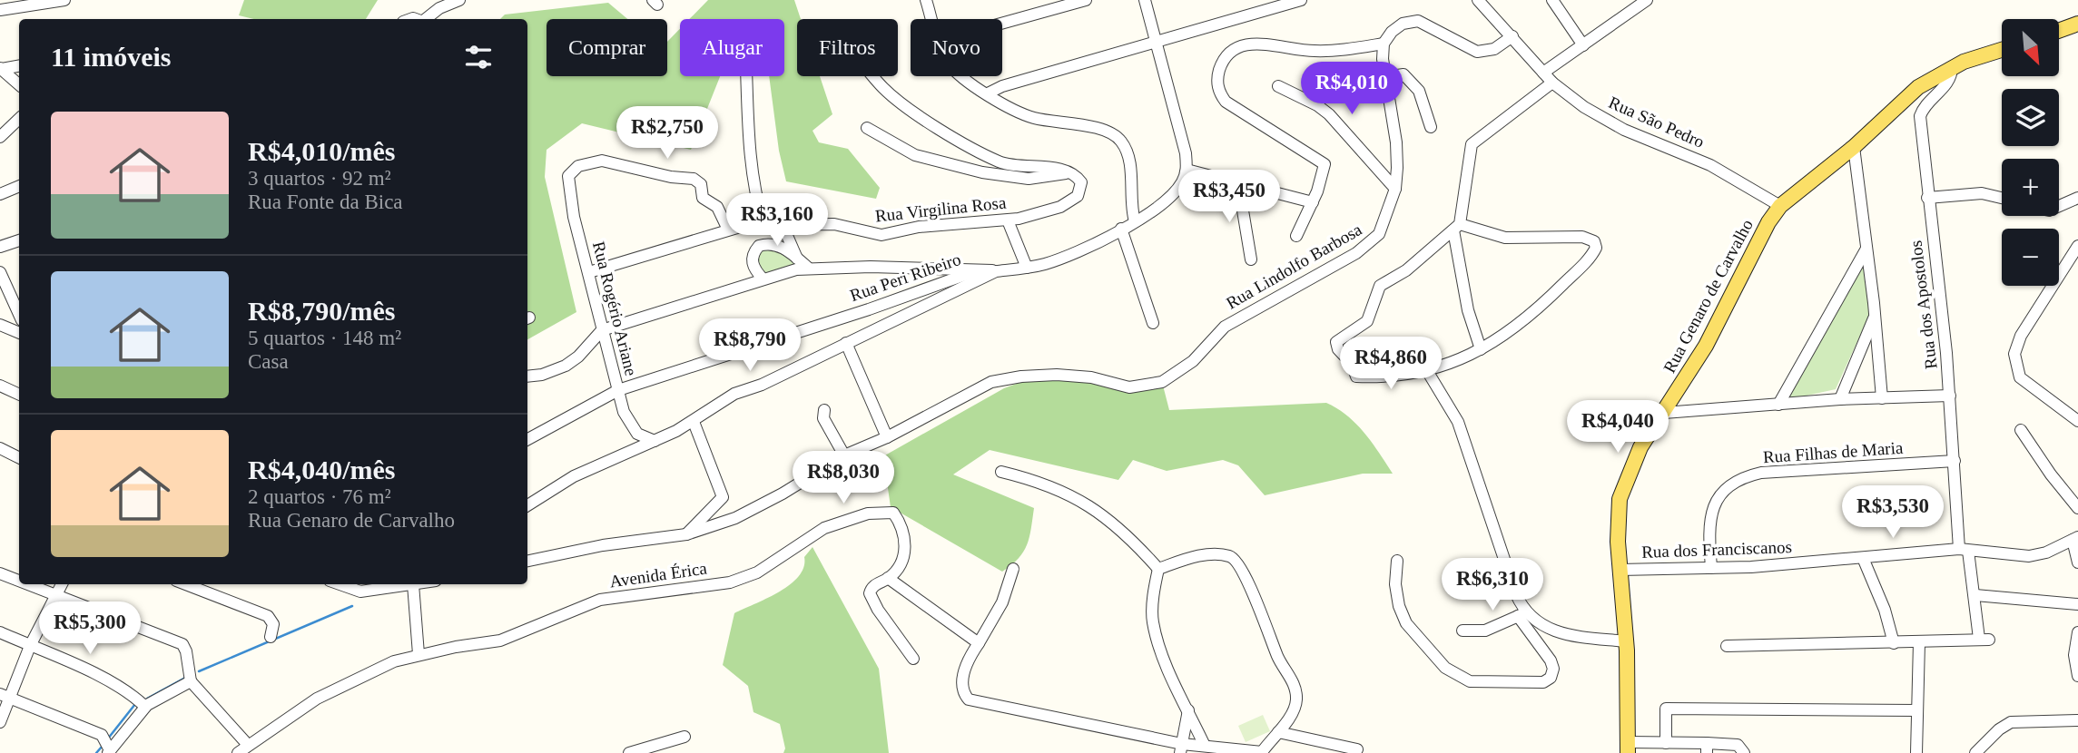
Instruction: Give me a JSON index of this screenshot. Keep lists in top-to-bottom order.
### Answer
{
  "streets": {
    "main road": ["Rua Genaro de Carvalho"],
    "street": [
      "Rua São Pedro",
      "Rua Virgilina Rosa",
      "Rua Lindolfo Barbosa",
      "Rua Peri Ribeiro",
      "Rua dos Apostolos",
      "Rua Rogério Ariane",
      "Rua Filhas de Maria",
      "Rua dos Franciscanos",
      "Avenida Érica"
    ]
  },
  "crossings": [
    ["Rua São Pedro", "Rua Genaro de Carvalho"],
    ["Rua Virgilina Rosa", "Rua Rogério Ariane"],
    ["Rua Peri Ribeiro", "Rua Rogério Ariane"],
    ["Rua Genaro de Carvalho", "Rua dos Apostolos"],
    ["Rua Genaro de Carvalho", "Rua dos Franciscanos"],
    ["Rua dos Apostolos", "Rua Filhas de Maria"],
    ["Rua dos Apostolos", "Rua dos Franciscanos"],
    ["Rua Filhas de Maria", "Rua dos Franciscanos"]
  ],
  "north": "bottom right",
  "page": {
    "map_buttons": ["+", "−"],
    "chip": [
      "Comprar",
      "Alugar",
      "Filtros",
      "Novo"
    ],
    "heading": "11 imóveis",
    "price": [
      "R$4,010",
      "R$2,750",
      "R$3,450",
      "R$3,160",
      "R$8,790",
      "R$4,860",
      "R$4,040",
      "R$8,030",
      "R$3,530",
      "R$6,310",
      "R$5,300"
    ],
    "list": [
      {
        "name": "R$4,010/mês",
        "note": "3 quartos · 92 m² · Rua Fonte da Bica"
      },
      {
        "name": "R$8,790/mês",
        "note": "5 quartos · 148 m² · Casa"
      },
      {
        "name": "R$4,040/mês",
        "note": "2 quartos · 76 m² · Rua Genaro de Carvalho"
      }
    ]
  }
}
